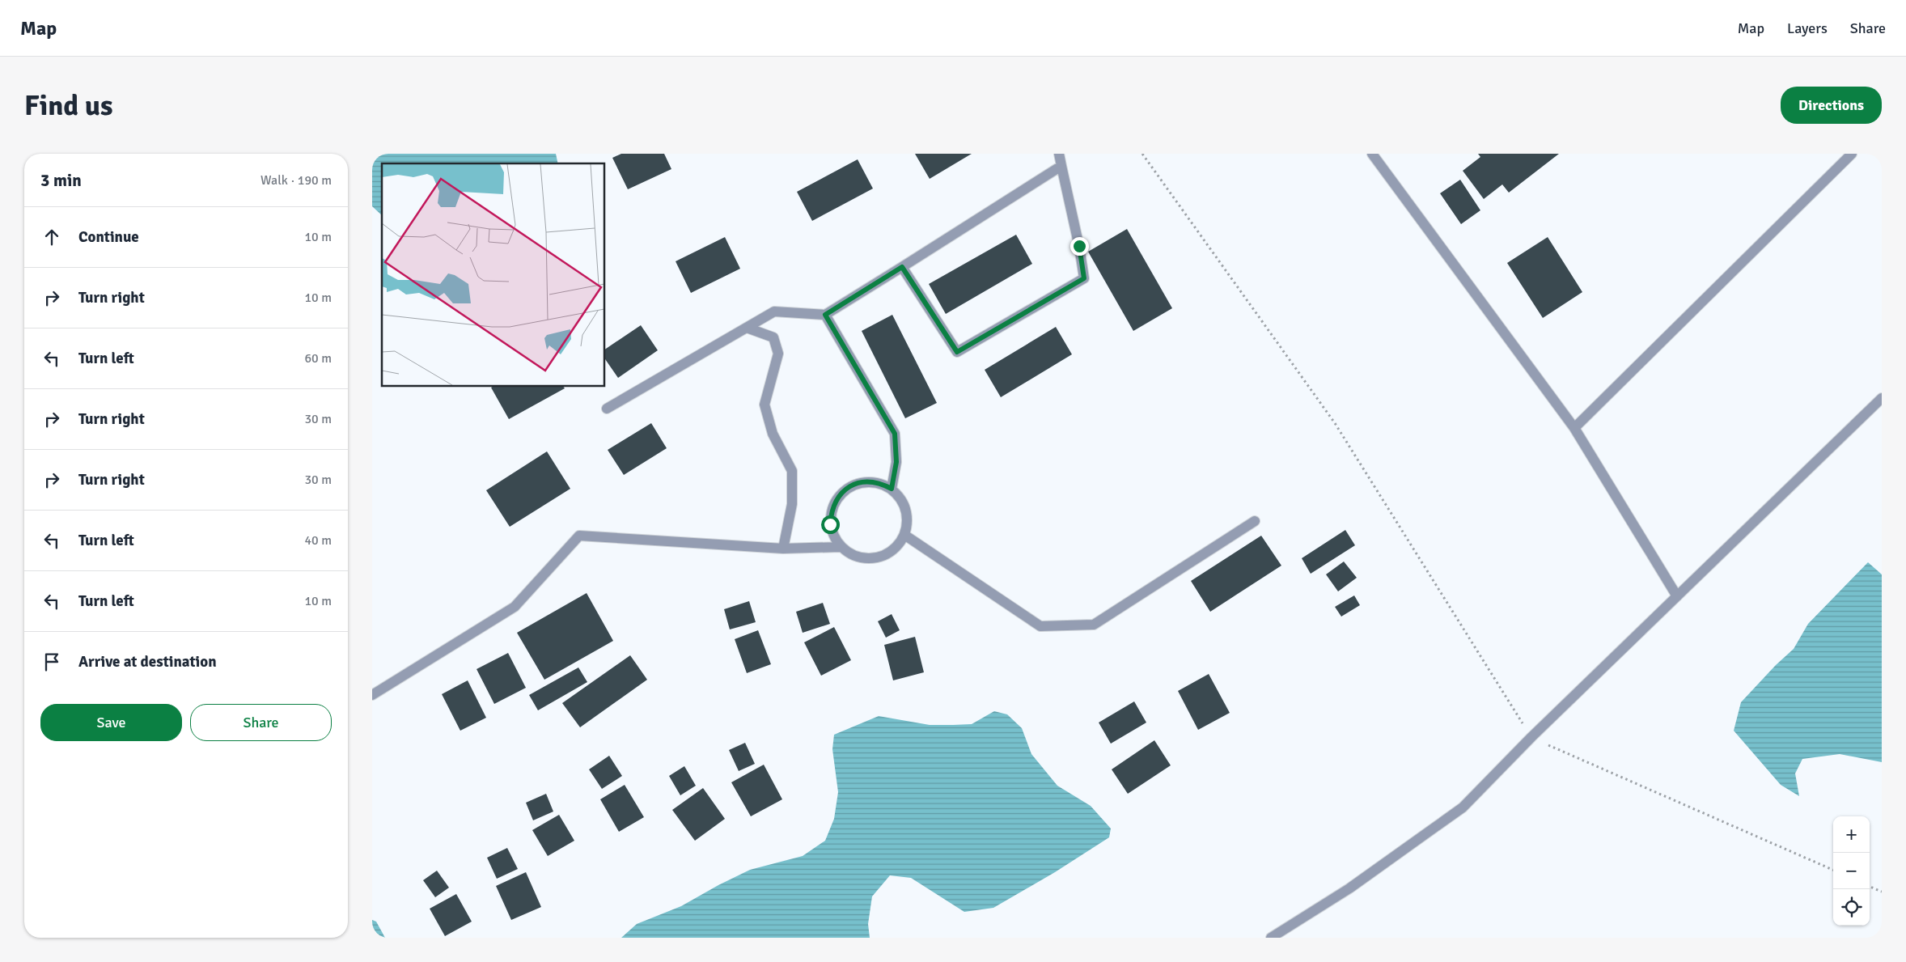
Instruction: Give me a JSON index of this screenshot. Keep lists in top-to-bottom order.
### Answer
{
  "page": {
    "header": "Map",
    "nav": ["Map", "Layers", "Share"],
    "buttons": [
      "Directions",
      ["Save", "Share"]
    ],
    "title": "Find us",
    "heading": ["3 min", "Walk · 190 m"],
    "list": [
      ["Continue", "10 m"],
      ["Turn right", "10 m"],
      ["Turn left", "60 m"],
      ["Turn right", "30 m"],
      ["Turn right", "30 m"],
      ["Turn left", "40 m"],
      ["Turn left", "10 m"],
      "Arrive at destination"
    ],
    "map_buttons": ["+", "−"]
  }
}
